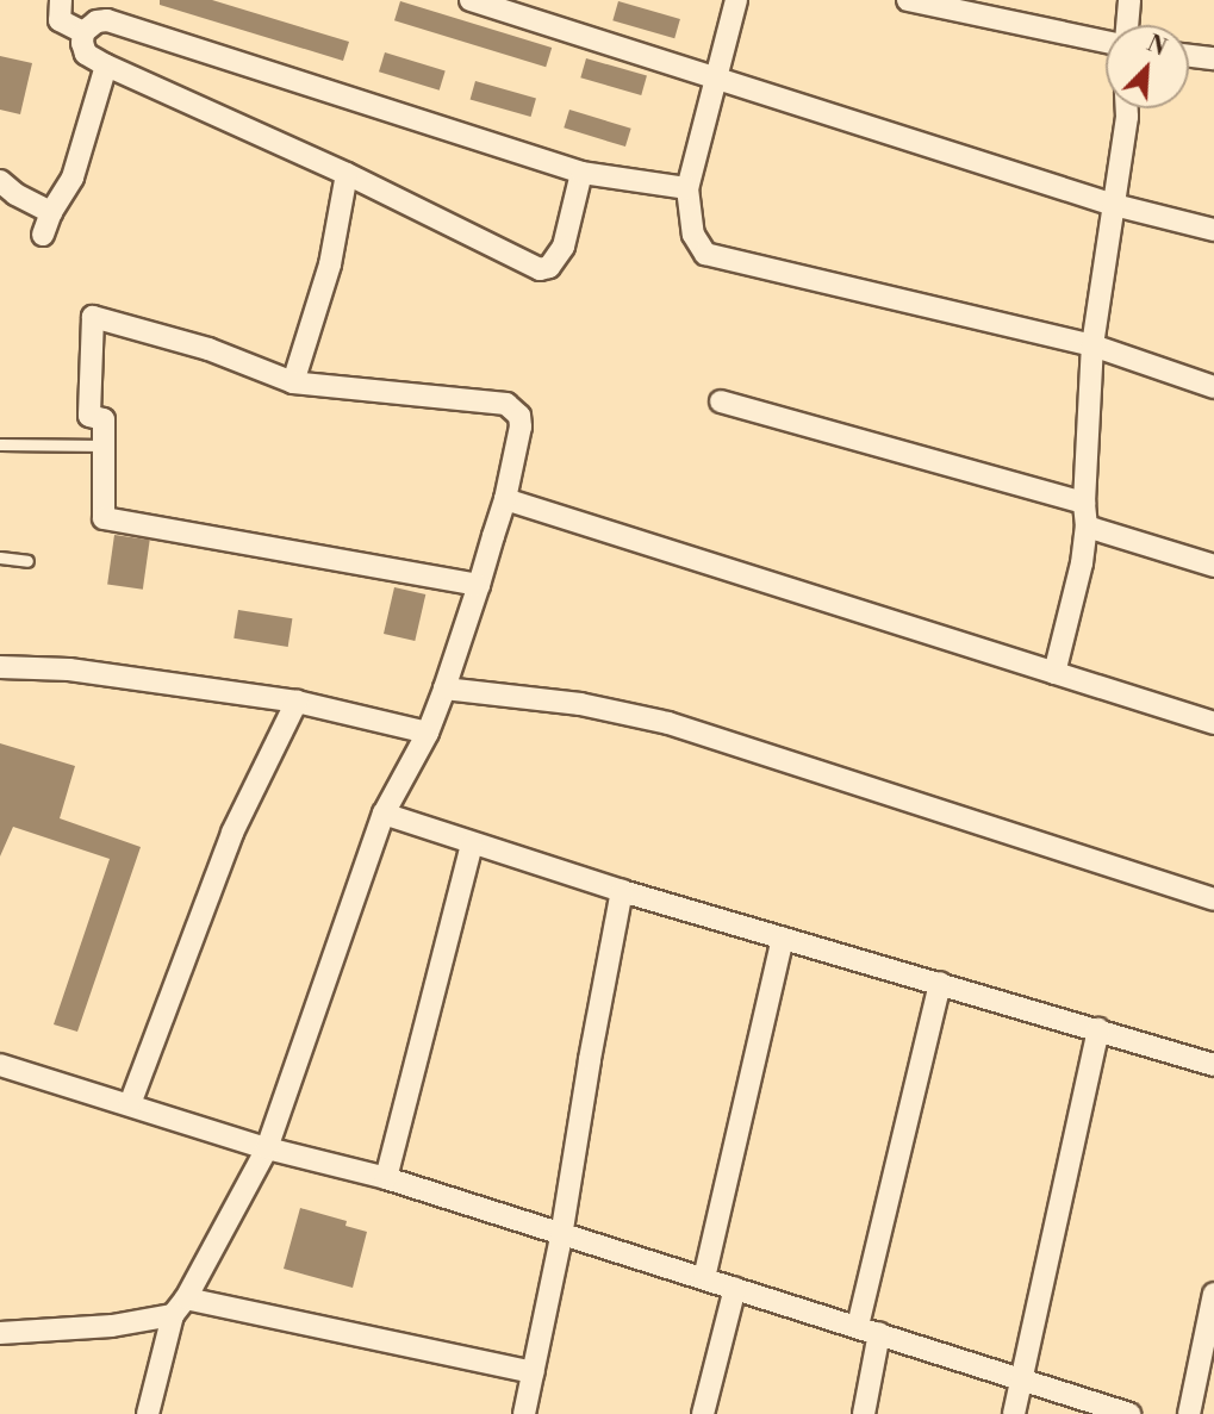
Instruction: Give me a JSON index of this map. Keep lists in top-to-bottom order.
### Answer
{
  "north": "top right"
}
